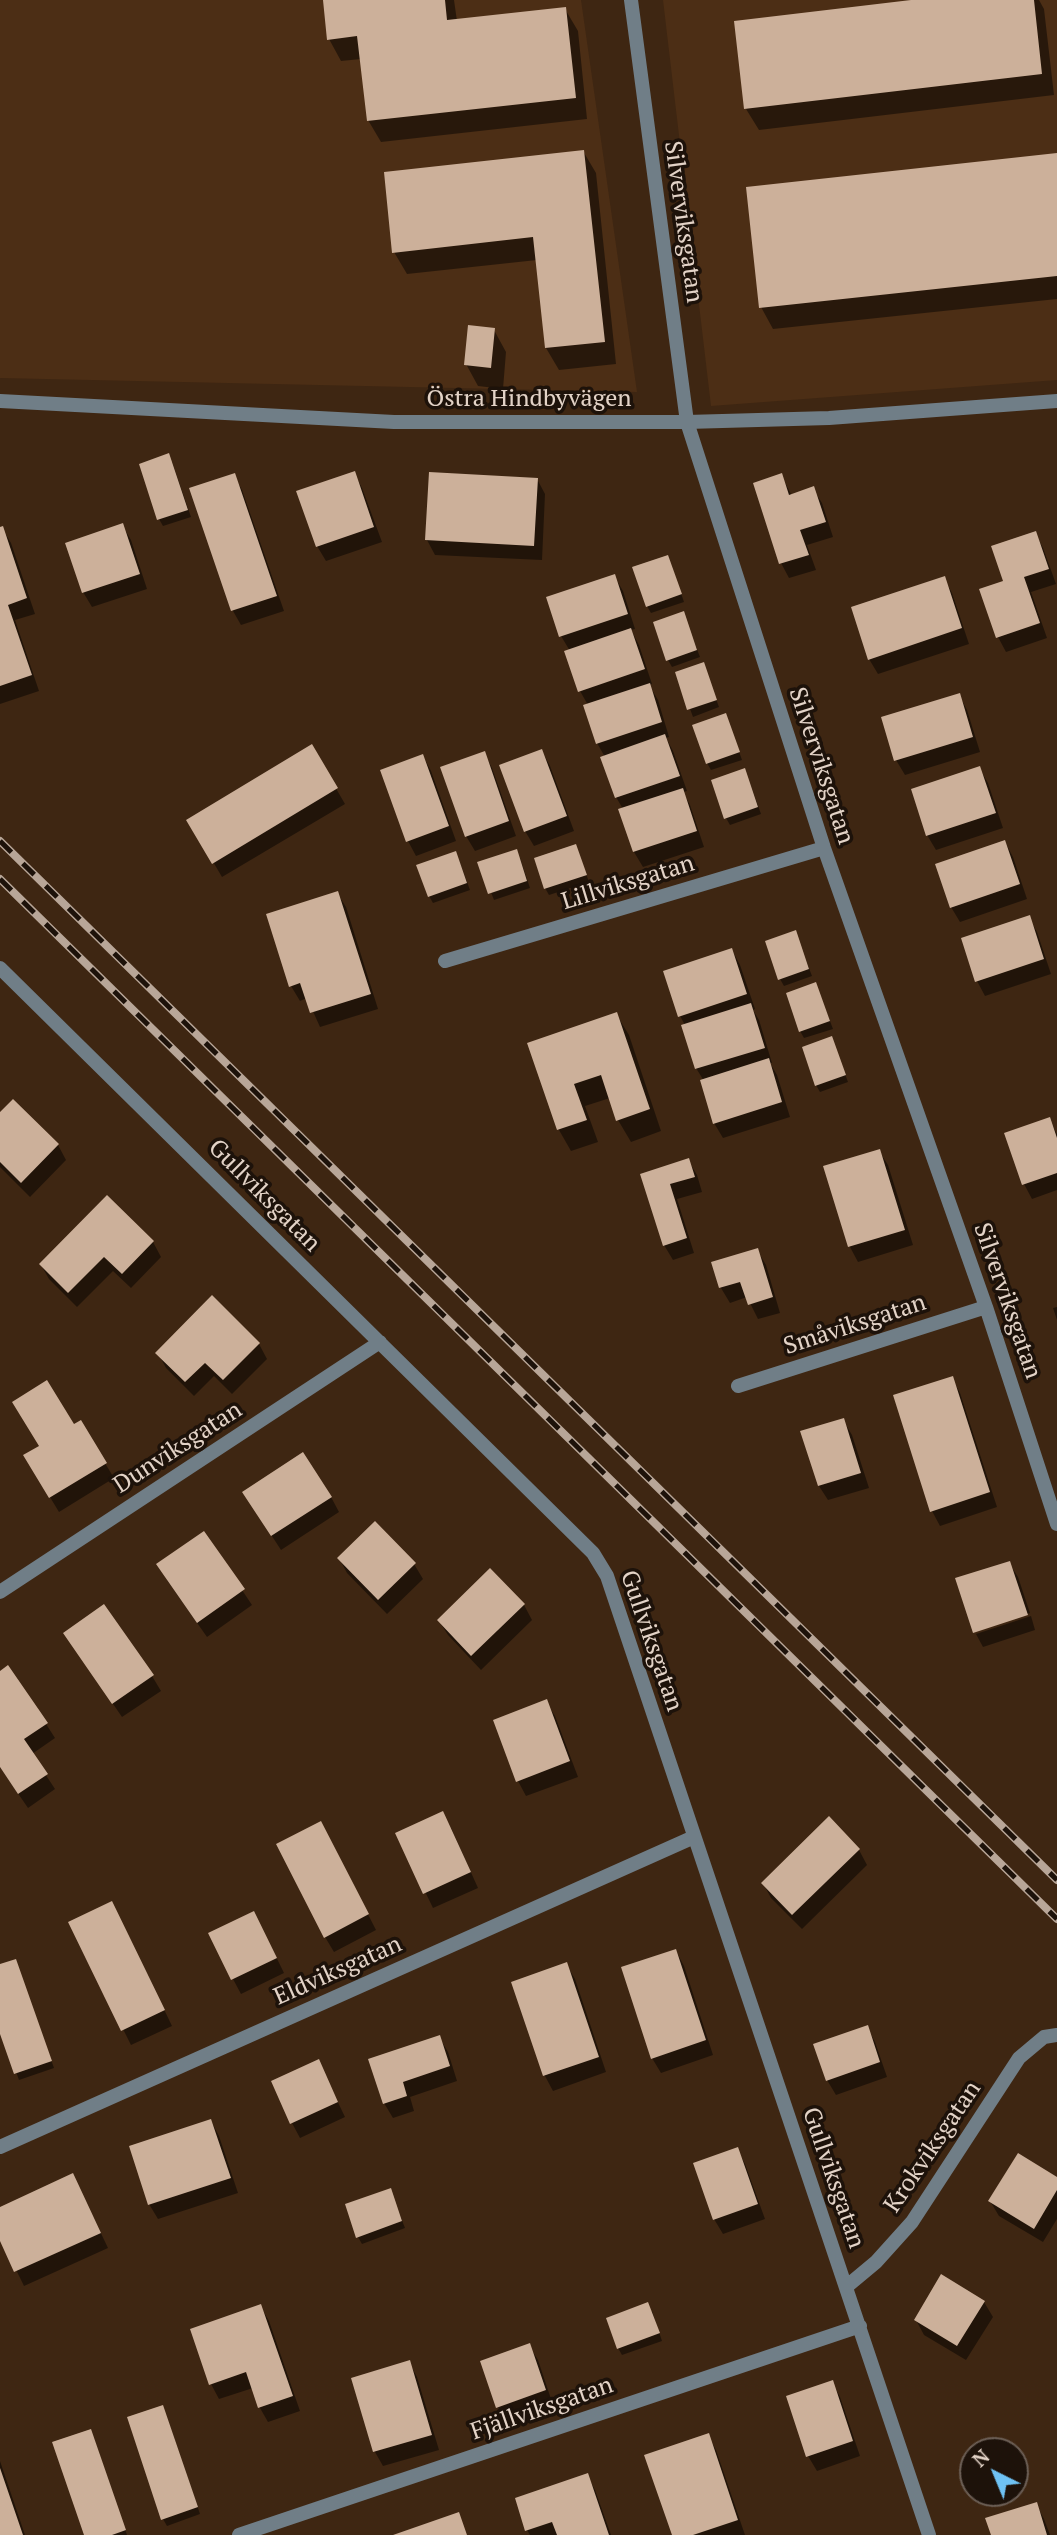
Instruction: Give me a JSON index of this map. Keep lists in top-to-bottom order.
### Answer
{
  "streets": {
    "street": [
      "Silverviksgatan",
      "Östra Hindbyvägen",
      "Lillviksgatan",
      "Gullviksgatan",
      "Småviksgatan",
      "Dunviksgatan",
      "Eldviksgatan",
      "Krokviksgatan",
      "Fjällviksgatan"
    ]
  },
  "crossings": [
    ["Silverviksgatan", "Östra Hindbyvägen"],
    ["Silverviksgatan", "Lillviksgatan"],
    ["Silverviksgatan", "Småviksgatan"],
    ["Gullviksgatan", "Dunviksgatan"],
    ["Gullviksgatan", "Eldviksgatan"],
    ["Gullviksgatan", "Krokviksgatan"],
    ["Gullviksgatan", "Fjällviksgatan"]
  ],
  "north": "top left"
}
